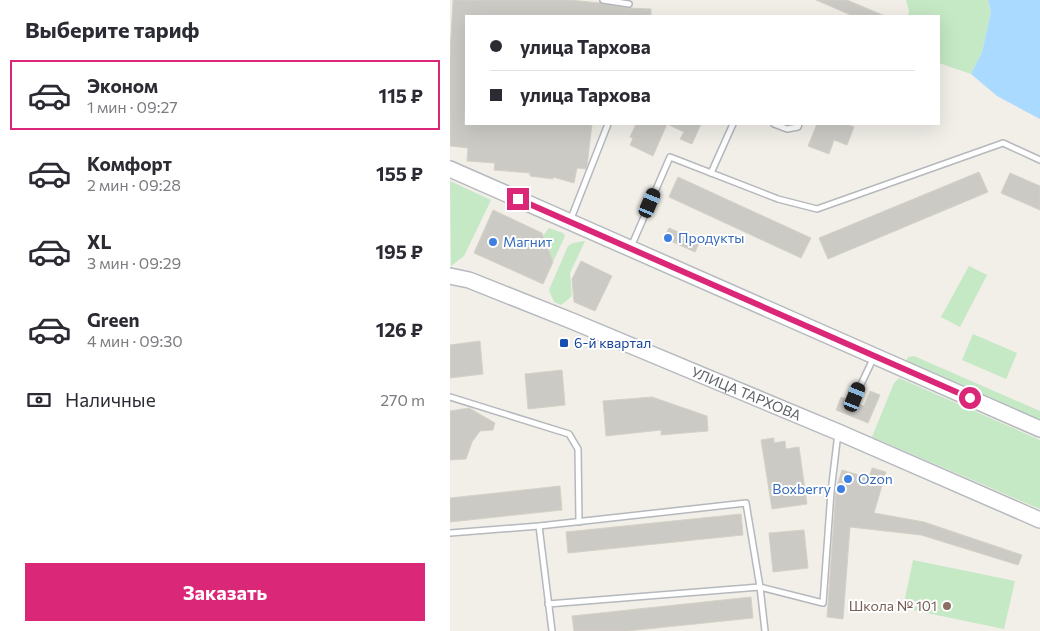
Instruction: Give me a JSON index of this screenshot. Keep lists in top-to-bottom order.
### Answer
{
  "streets": {
    "main road": ["УЛИЦА ТАРХОВА"]
  },
  "places": {
    "other": [
      "Продукты",
      "Магнит",
      "Ozon",
      "Boxberry",
      "Школа № 101"
    ],
    "transit": ["6-й квартал"]
  },
  "page": {
    "heading": "Выберите тариф",
    "banner": ["улица Тархова", "улица Тархова"],
    "list": [
      {
        "name": "Эконом",
        "note": "1 мин · 09:27",
        "value": "115 ₽"
      },
      {
        "name": "Комфорт",
        "note": "2 мин · 09:28",
        "value": "155 ₽"
      },
      {
        "name": "XL",
        "note": "3 мин · 09:29",
        "value": "195 ₽"
      },
      {
        "name": "Green",
        "note": "4 мин · 09:30",
        "value": "126 ₽"
      }
    ],
    "pay": ["Наличные", "270 m"],
    "buttons": "Заказать"
  }
}
